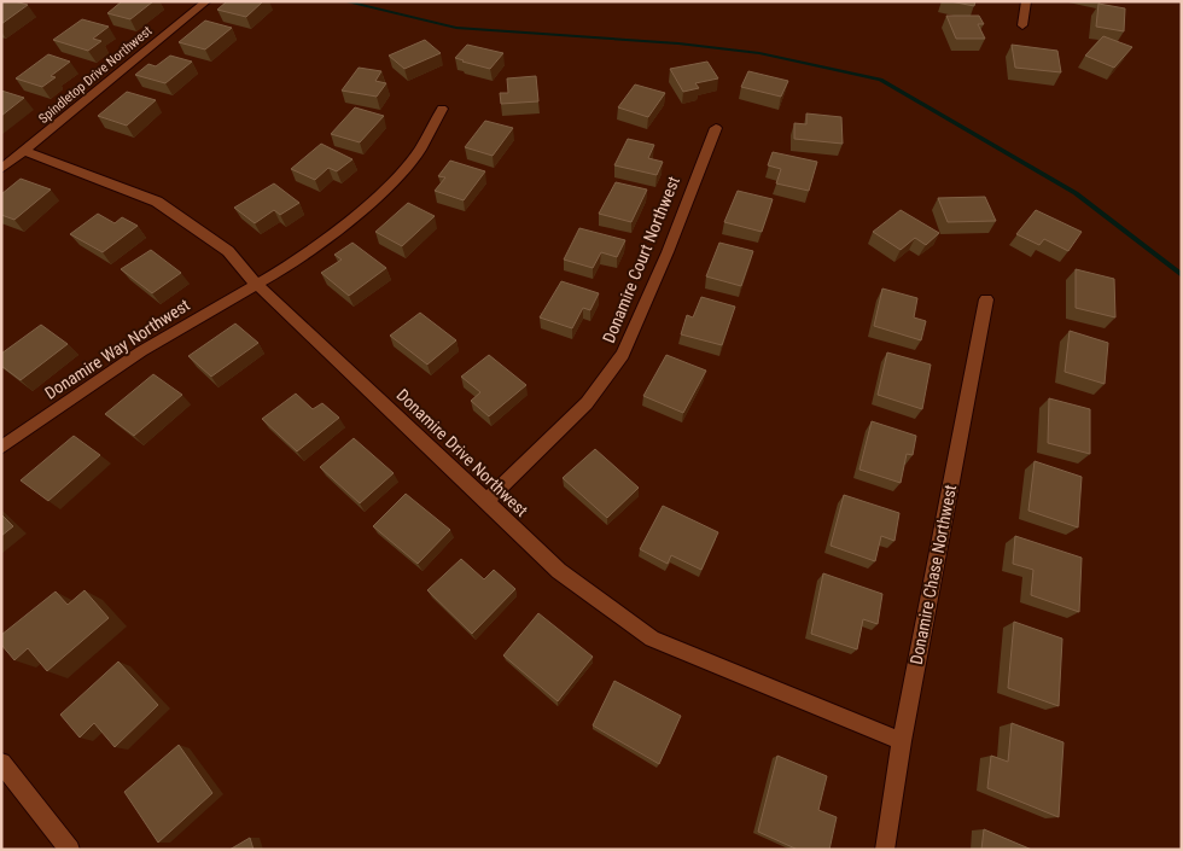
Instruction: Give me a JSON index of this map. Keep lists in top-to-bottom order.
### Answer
{
  "streets": {
    "street": [
      "Spindletop Drive Northwest",
      "Donamire Court Northwest",
      "Donamire Way Northwest",
      "Donamire Drive Northwest",
      "Donamire Chase Northwest"
    ]
  },
  "crossings": [
    ["Spindletop Drive Northwest", "Donamire Drive Northwest"],
    ["Donamire Court Northwest", "Donamire Drive Northwest"],
    ["Donamire Way Northwest", "Donamire Drive Northwest"],
    ["Donamire Drive Northwest", "Donamire Chase Northwest"]
  ]
}
